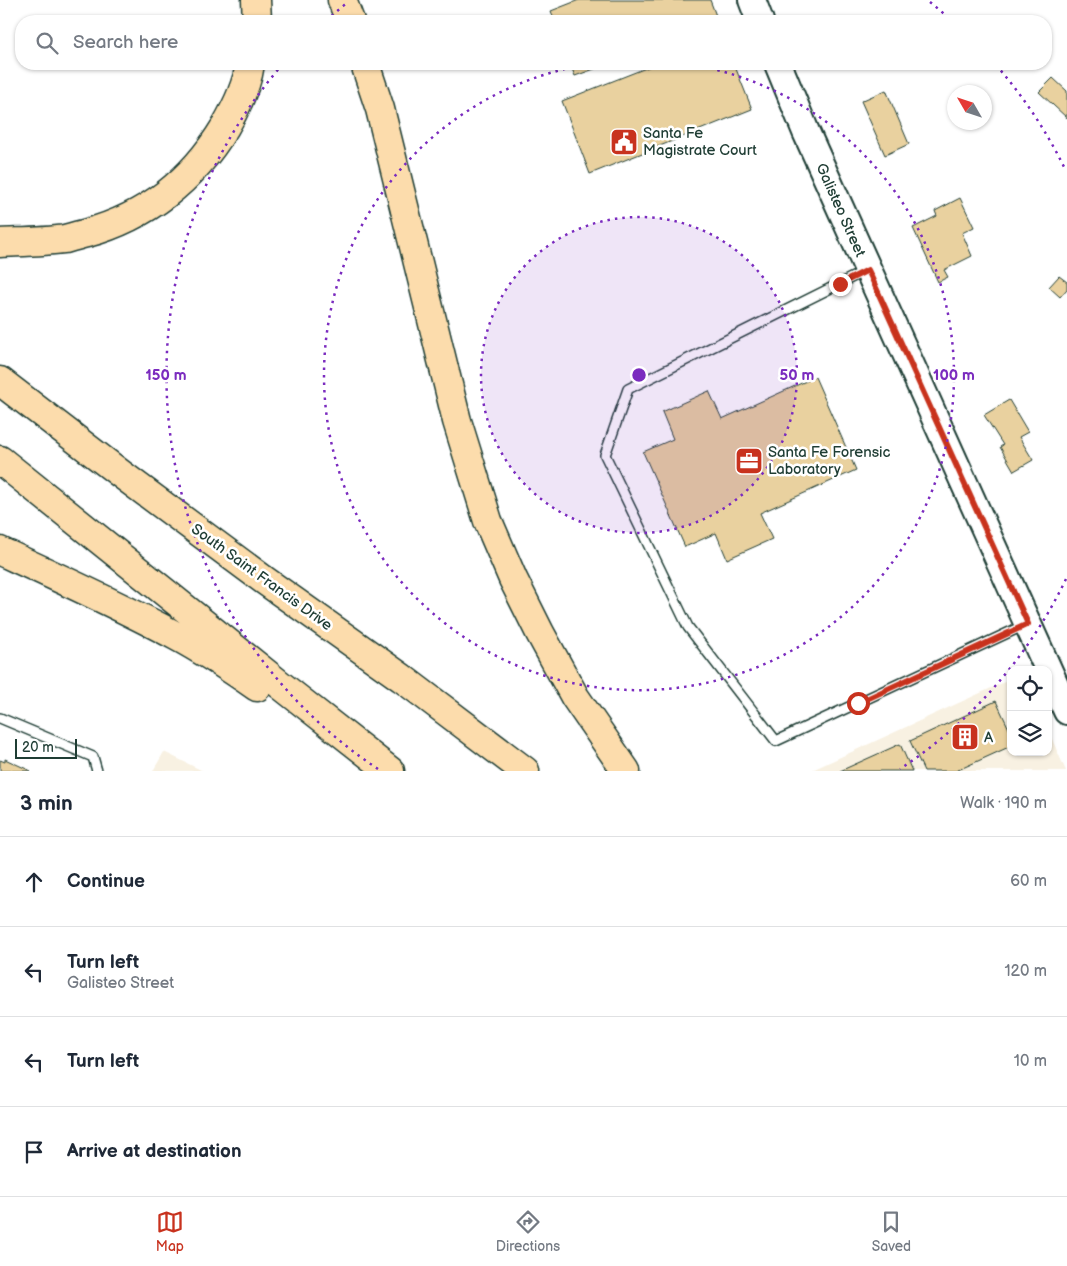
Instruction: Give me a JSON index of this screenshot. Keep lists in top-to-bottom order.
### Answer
{
  "streets": {
    "highway": ["South Saint Francis Drive"],
    "street": ["Galisteo Street"]
  },
  "places": {
    "public building": ["Santa Fe Magistrate Court"],
    "office": ["Santa Fe Forensic Laboratory"],
    "building": ["A"]
  },
  "scale_bar": "20 m",
  "north": "top left",
  "page": {
    "search": "Search here",
    "scale": "20 m",
    "heading": ["3 min", "Walk · 190 m"],
    "list": [
      ["Continue", "60 m"],
      ["Turn left", "Galisteo Street", "120 m"],
      ["Turn left", "10 m"],
      "Arrive at destination"
    ],
    "nav": ["Map", "Directions", "Saved"]
  },
  "rings": ["50 m", "100 m", "150 m"]
}
